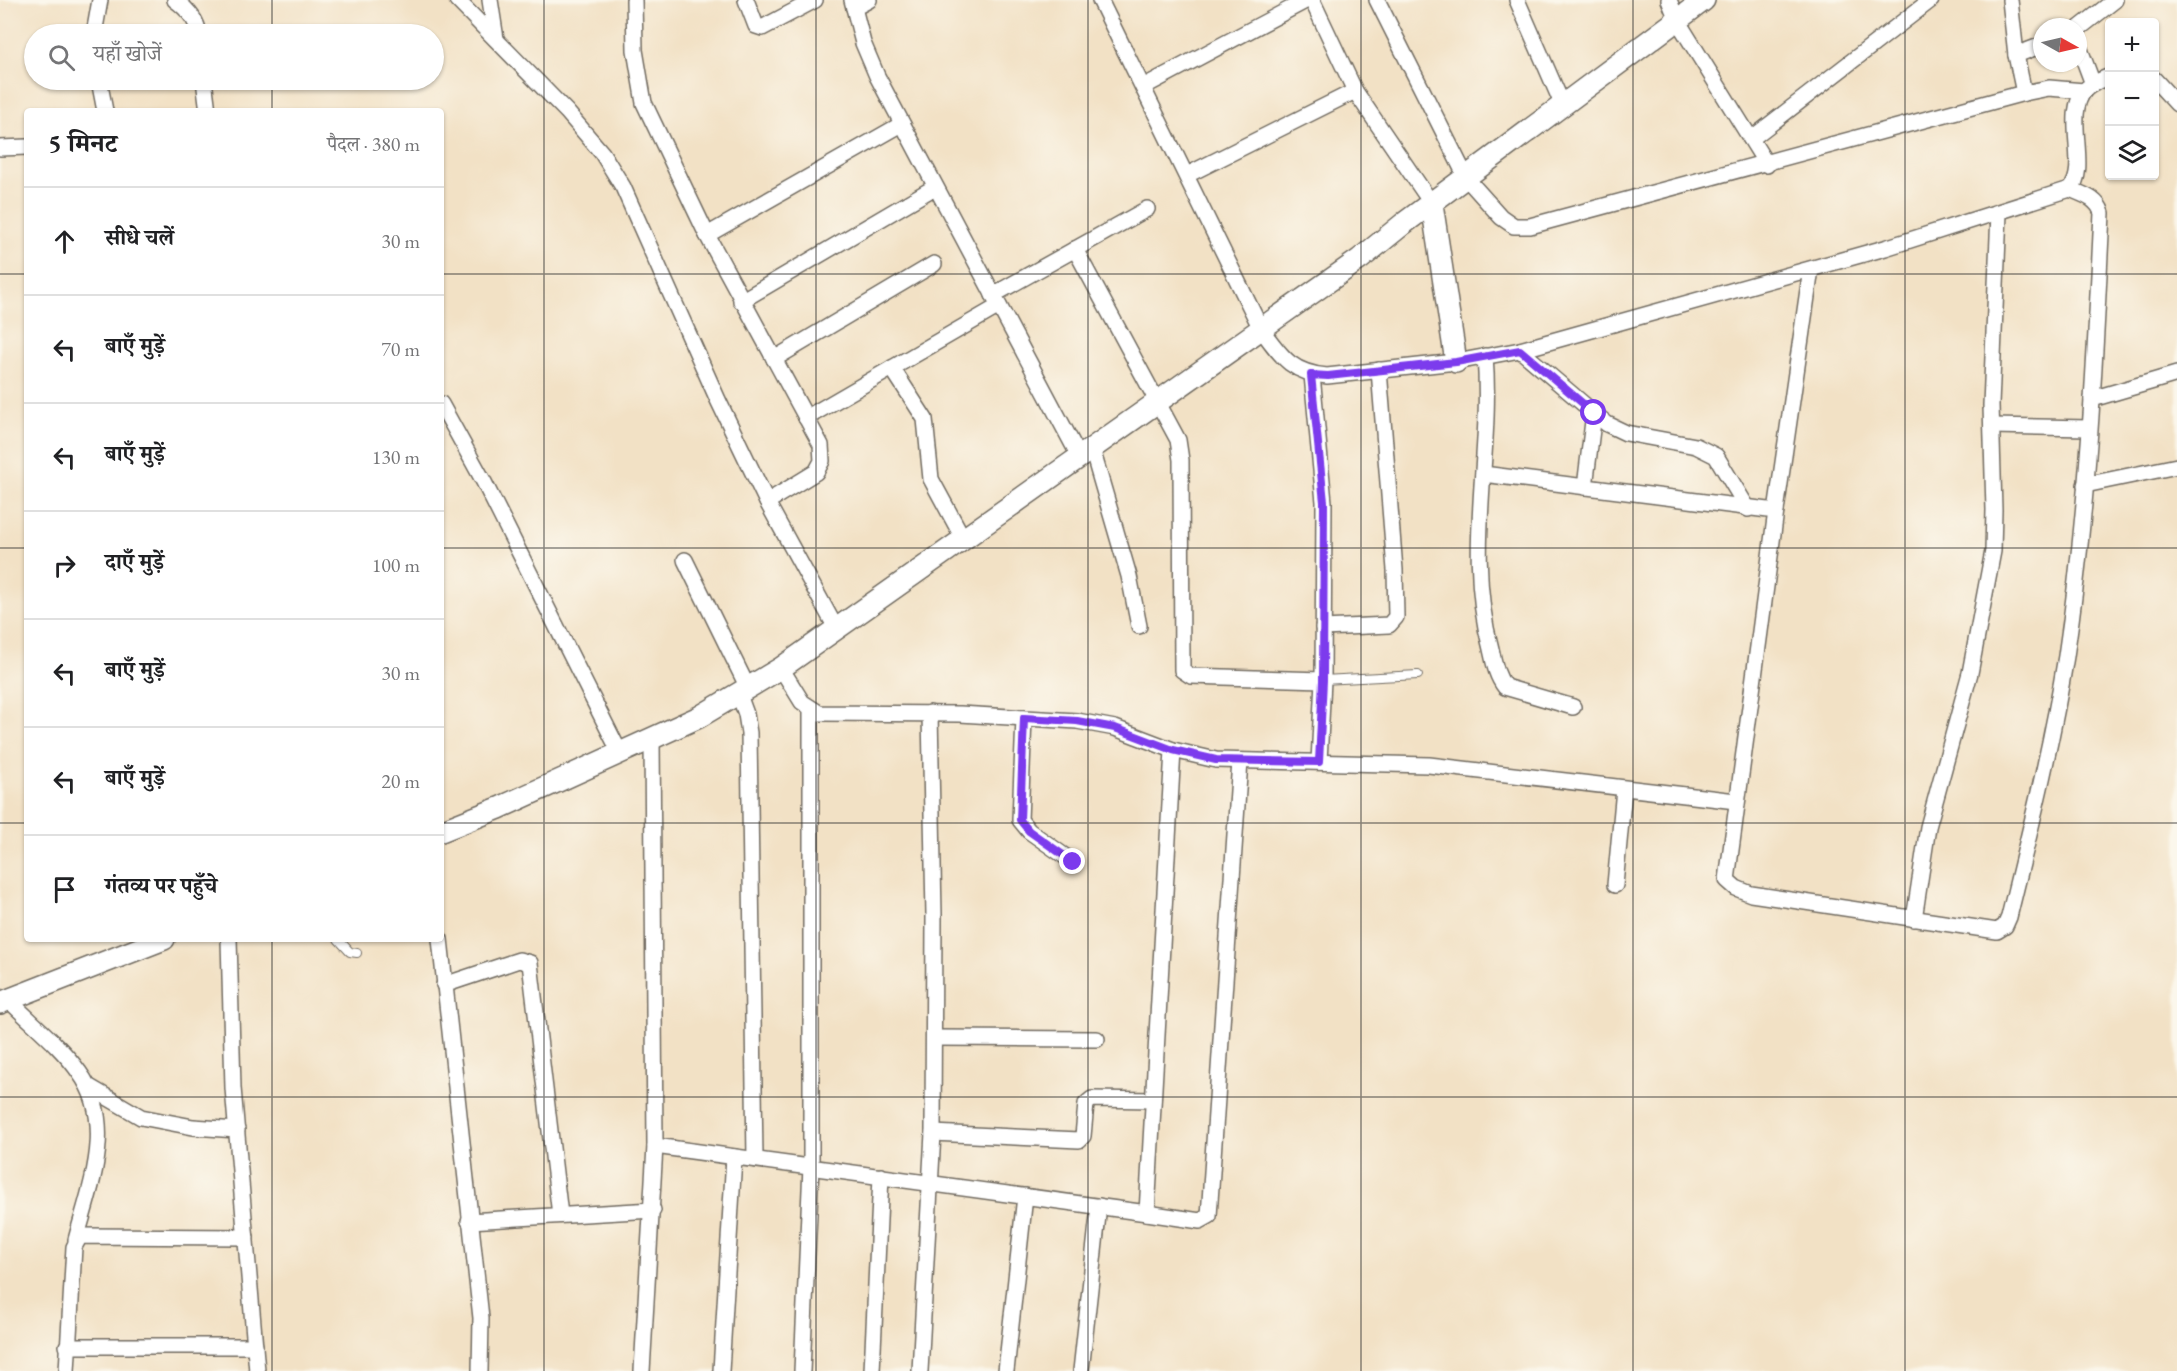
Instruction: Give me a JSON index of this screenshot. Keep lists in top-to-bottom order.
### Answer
{
  "north": "right",
  "page": {
    "map_buttons": ["+", "−"],
    "search": "यहाँ खोजें",
    "heading": ["5 मिनट", "पैदल · 380 m"],
    "list": [
      ["सीधे चलें", "30 m"],
      ["बाएँ मुड़ें", "70 m"],
      ["बाएँ मुड़ें", "130 m"],
      ["दाएँ मुड़ें", "100 m"],
      ["बाएँ मुड़ें", "30 m"],
      ["बाएँ मुड़ें", "20 m"],
      "गंतव्य पर पहुँचे"
    ]
  }
}
